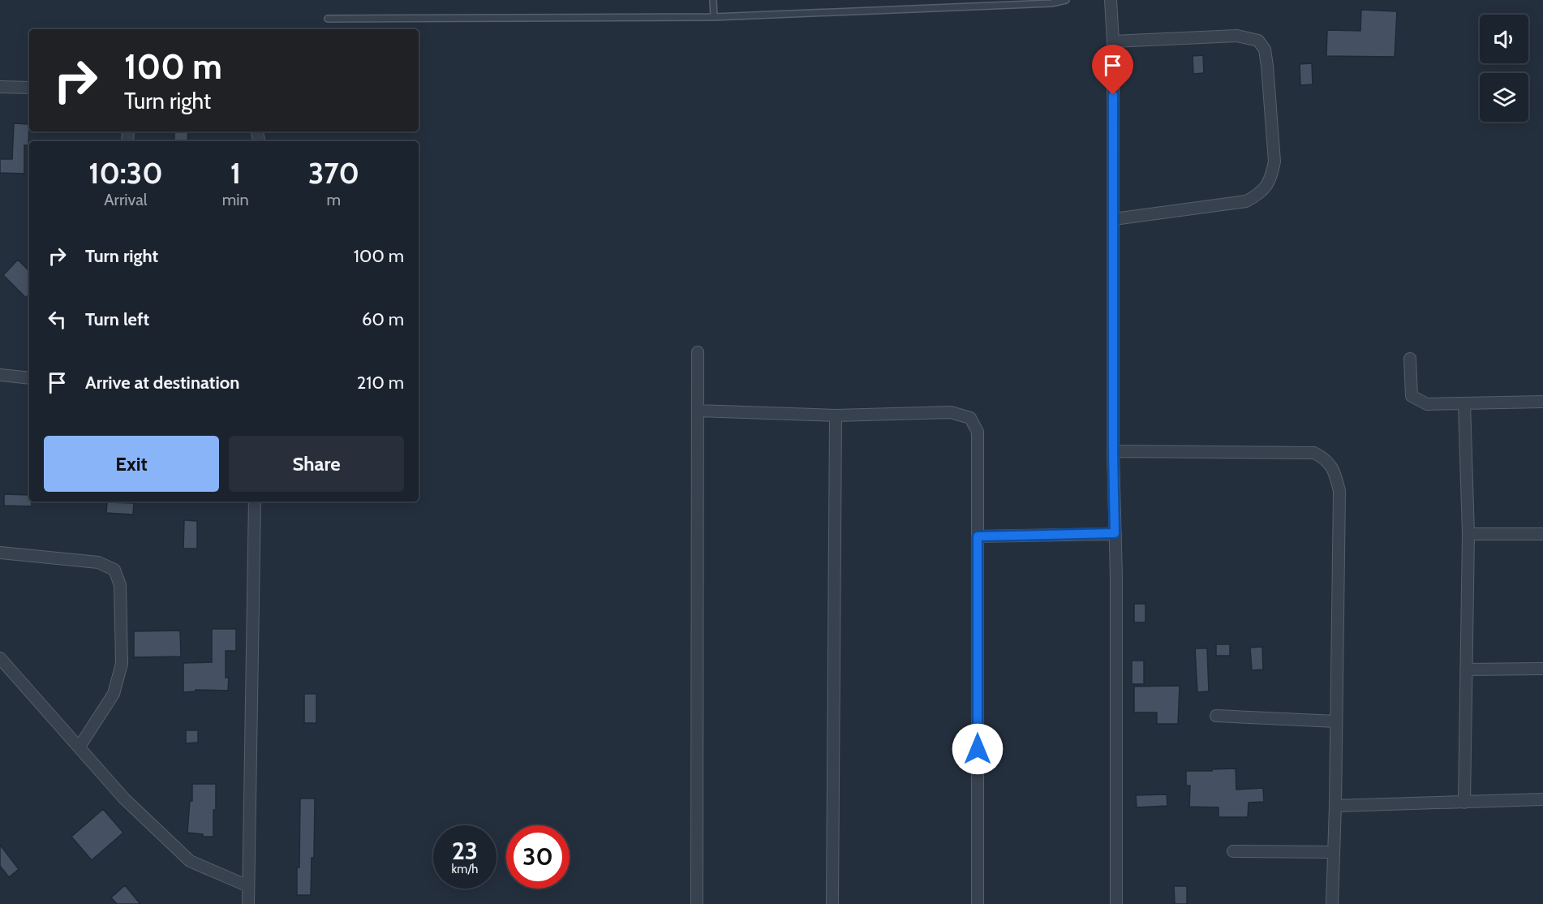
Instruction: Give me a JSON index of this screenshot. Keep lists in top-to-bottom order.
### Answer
{
  "page": {
    "turn": ["100 m", "Turn right"],
    "eta": [
      "10:30",
      "Arrival",
      "1",
      "min",
      "370",
      "m"
    ],
    "list": [
      {
        "name": "Turn right",
        "value": "100 m"
      },
      {
        "name": "Turn left",
        "value": "60 m"
      },
      {
        "name": "Arrive at destination",
        "value": "210 m"
      }
    ],
    "buttons": ["Exit", "Share"],
    "speed": "23 km/h",
    "limit": "30"
  }
}
